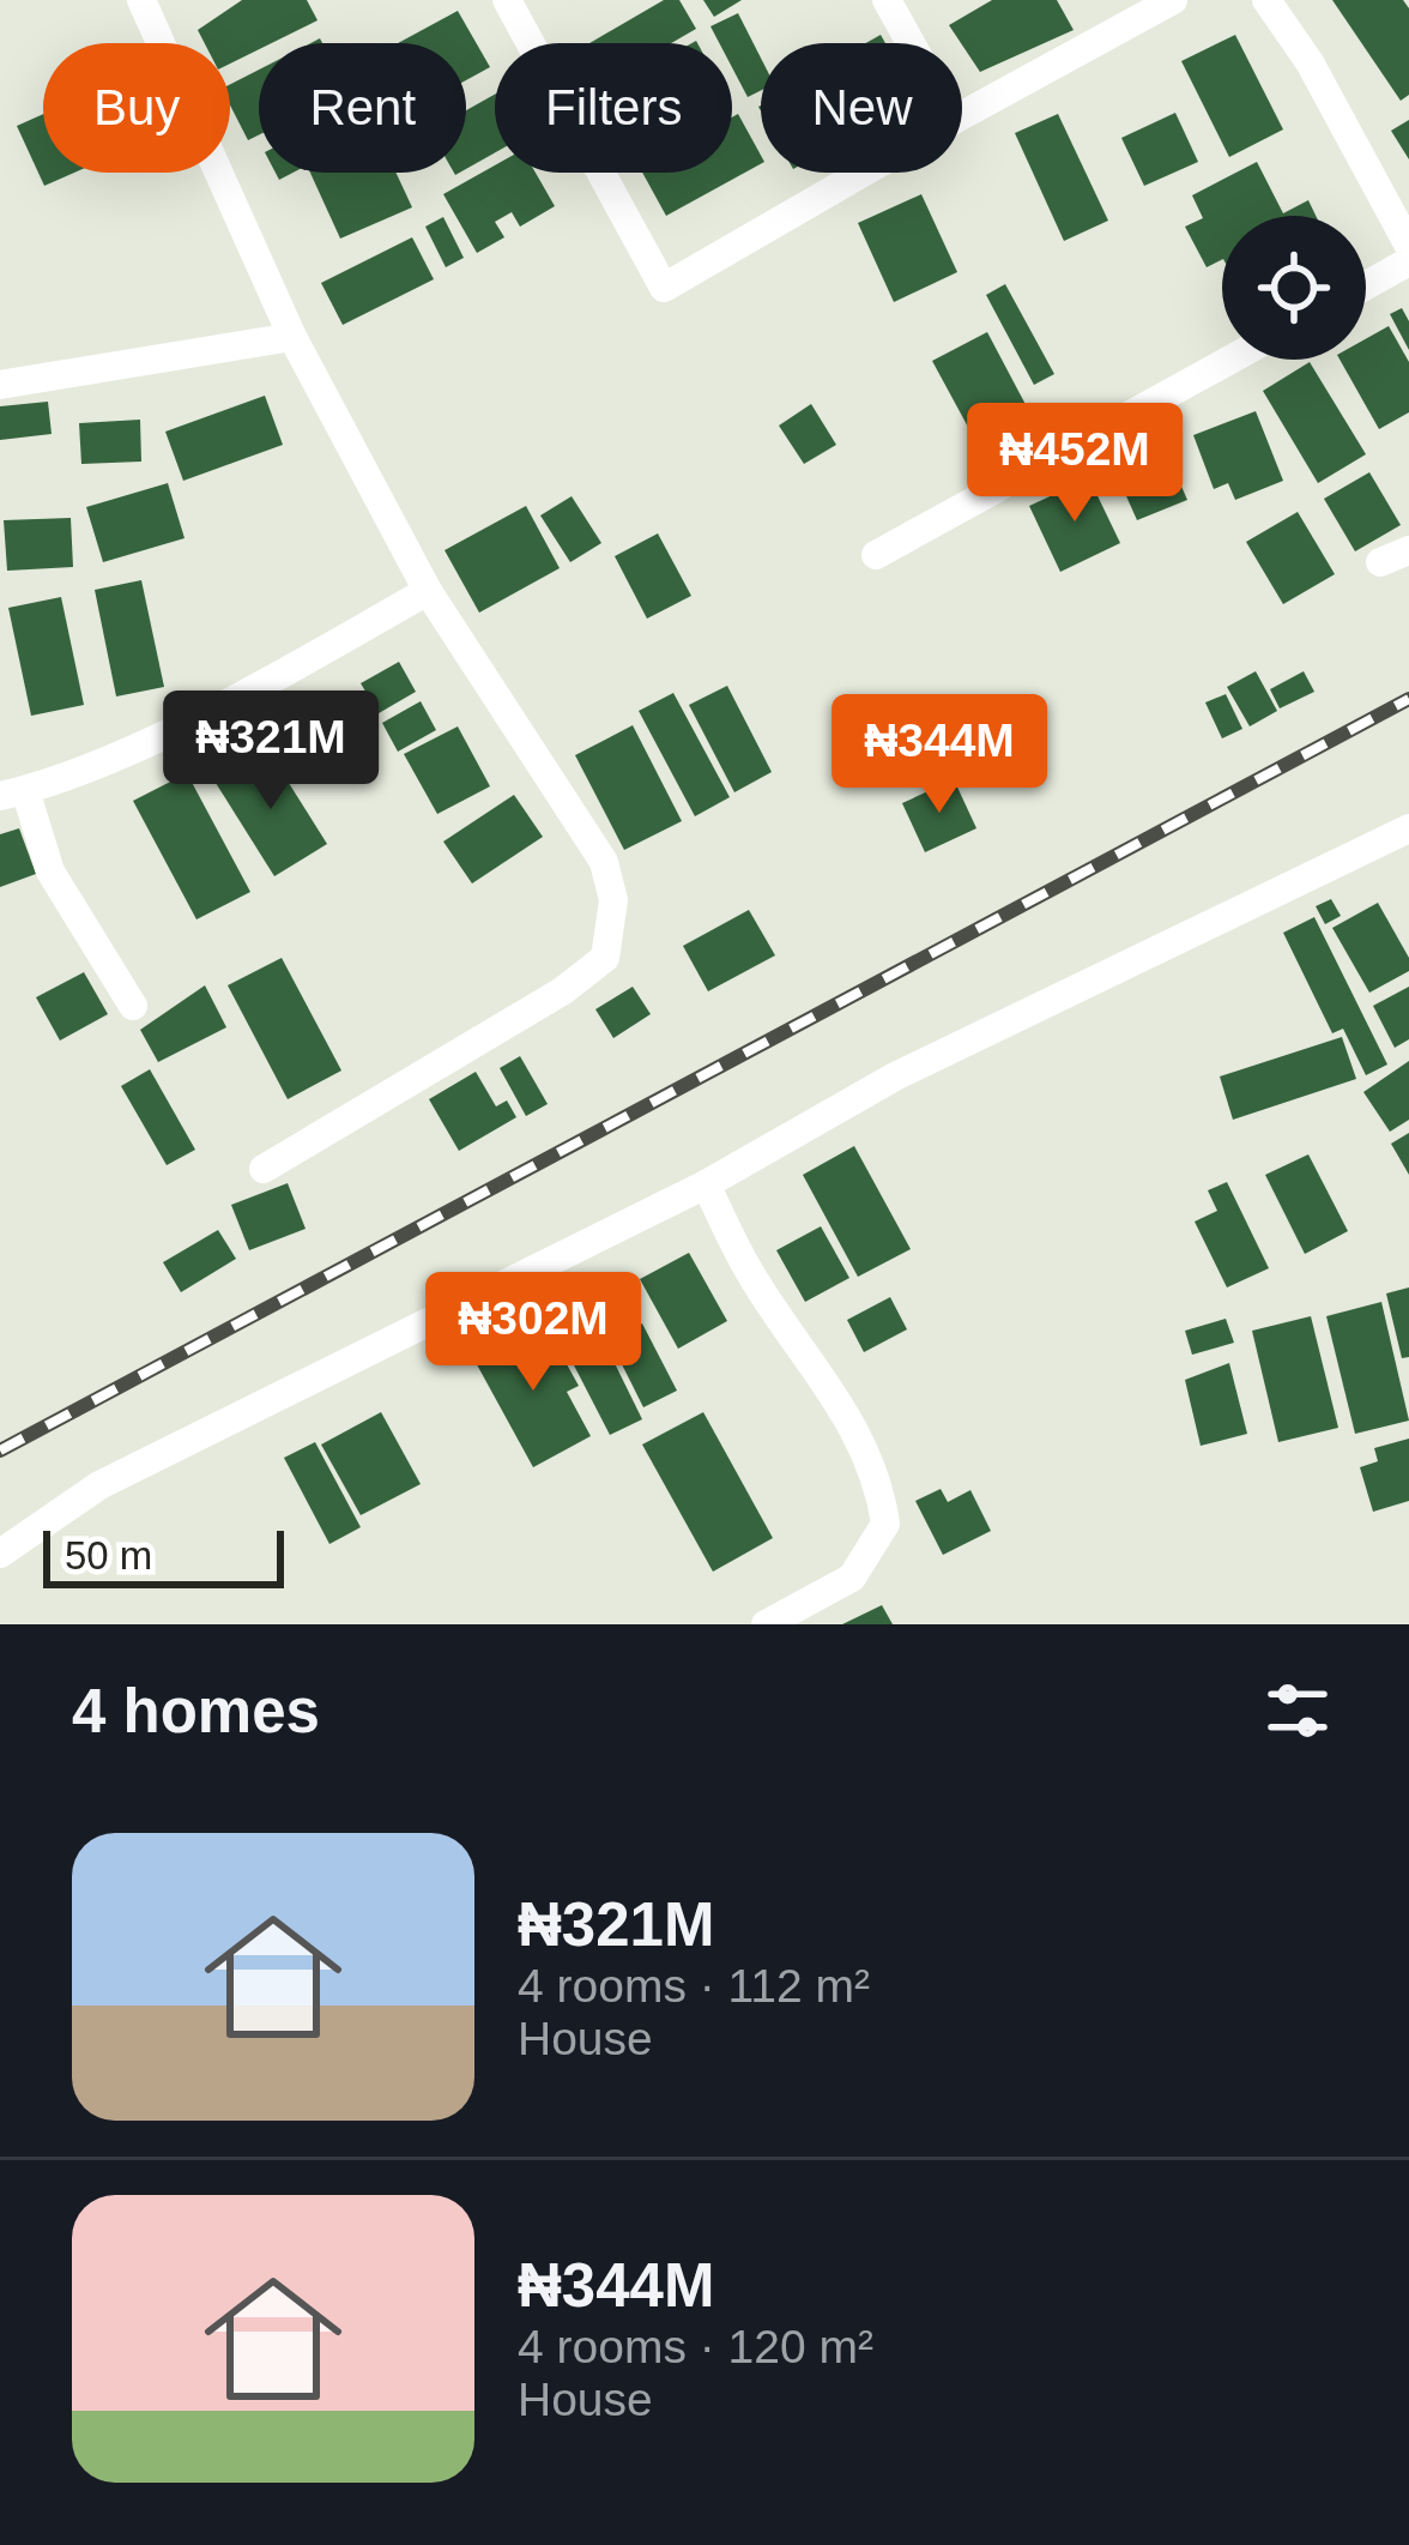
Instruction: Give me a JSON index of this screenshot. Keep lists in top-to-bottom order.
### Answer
{
  "scale_bar": "50 m",
  "page": {
    "chip": [
      "Buy",
      "Rent",
      "Filters",
      "New"
    ],
    "price": [
      "₦452M",
      "₦321M",
      "₦344M",
      "₦302M"
    ],
    "scale": "50 m",
    "heading": "4 homes",
    "list": [
      {
        "name": "₦321M",
        "note": "4 rooms · 112 m² · House"
      },
      {
        "name": "₦344M",
        "note": "4 rooms · 120 m² · House"
      }
    ]
  }
}
